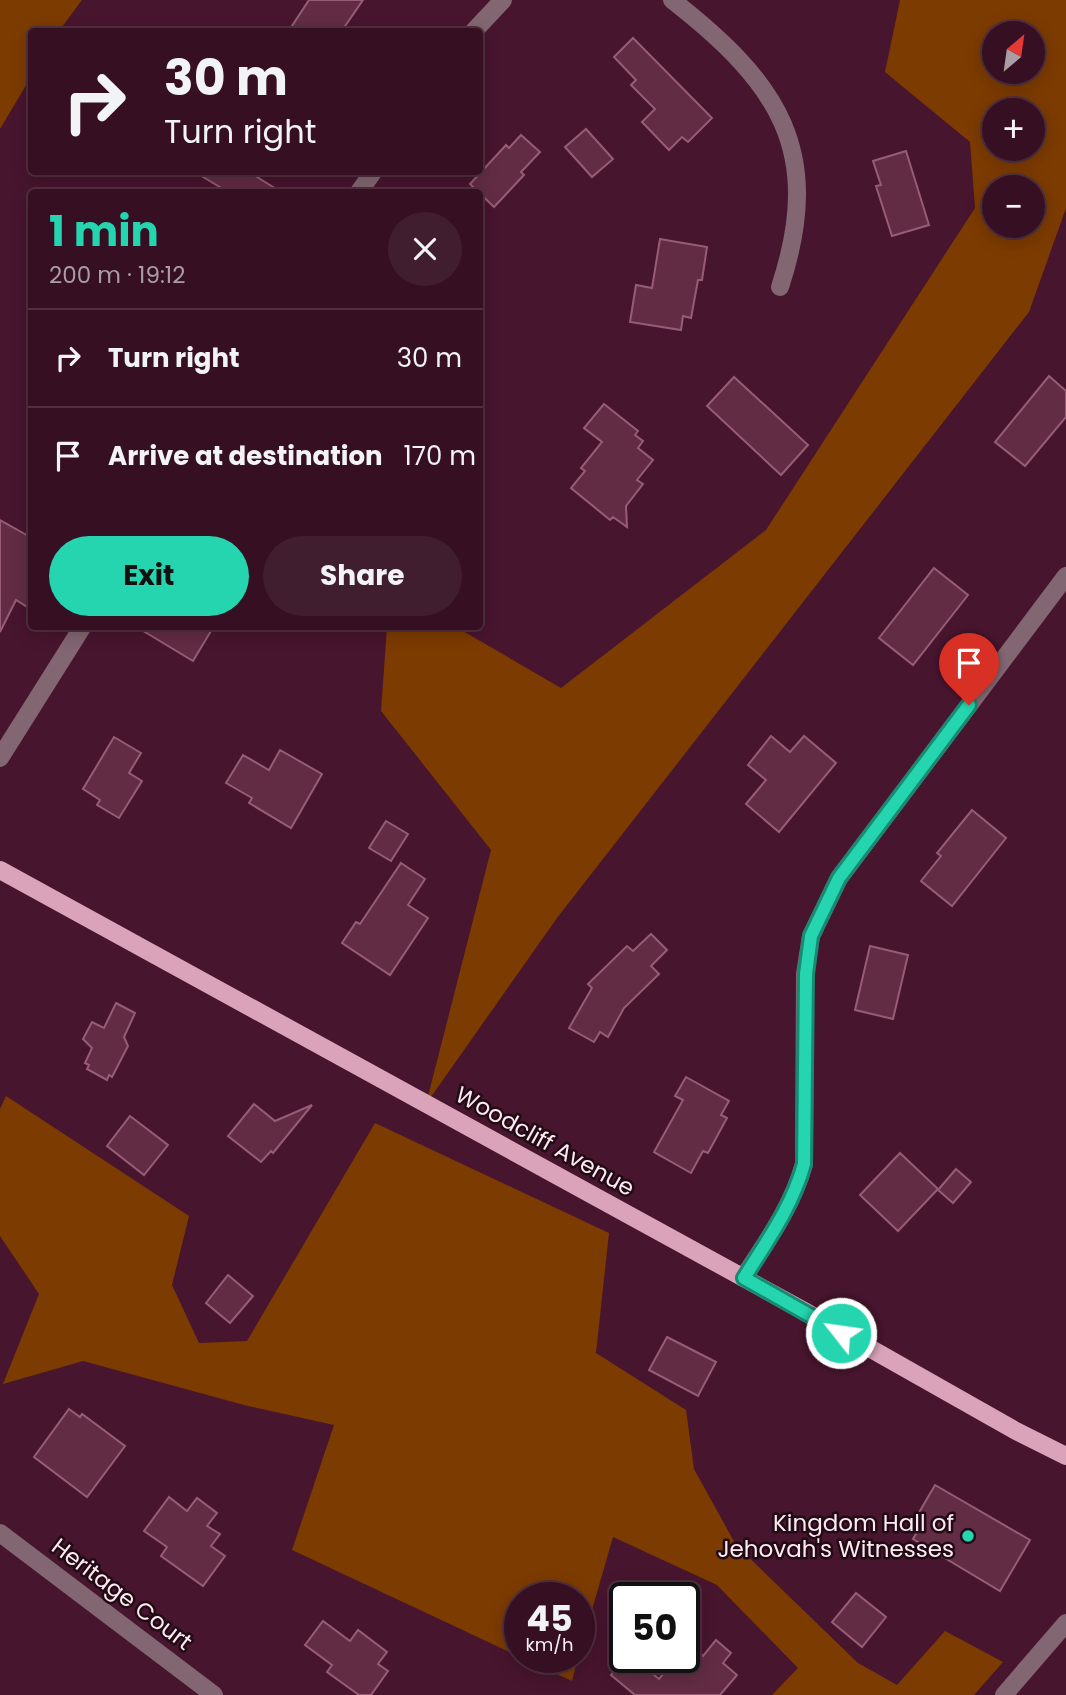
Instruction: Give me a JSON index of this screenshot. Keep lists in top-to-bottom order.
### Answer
{
  "streets": {
    "main road": ["Woodcliff Avenue"],
    "street": ["Heritage Court"]
  },
  "places": ["Kingdom Hall of Jehovah's Witnesses"],
  "north": "top right",
  "page": {
    "map_buttons": ["+", "−"],
    "turn": ["30 m", "Turn right"],
    "heading": ["1 min", "200 m · 19:12"],
    "list": [
      {
        "name": "Turn right",
        "value": "30 m"
      },
      {
        "name": "Arrive at destination",
        "value": "170 m"
      }
    ],
    "buttons": ["Exit", "Share"],
    "speed": "45 km/h",
    "limit": "50"
  }
}
